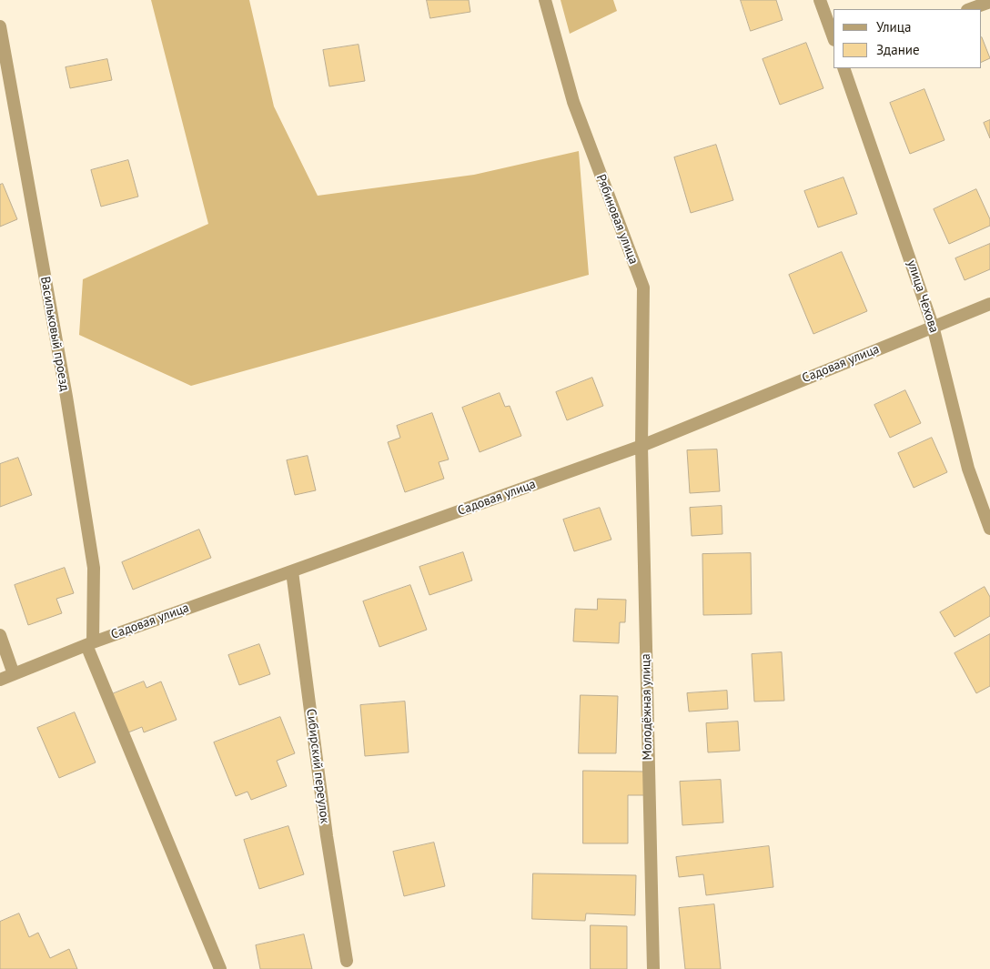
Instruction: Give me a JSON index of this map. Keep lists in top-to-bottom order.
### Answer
{
  "streets": {
    "street": [
      "Рябиновая улица",
      "улица Чехова",
      "Васильковый проезд",
      "Садовая улица",
      "Молодёжная улица",
      "Сибирский переулок"
    ]
  },
  "crossings": [
    ["Рябиновая улица", "Садовая улица"],
    ["Рябиновая улица", "Молодёжная улица"],
    ["улица Чехова", "Садовая улица"],
    ["Васильковый проезд", "Садовая улица"],
    ["Садовая улица", "Молодёжная улица"],
    ["Садовая улица", "Сибирский переулок"]
  ],
  "legend": ["Улица", "Здание"]
}
